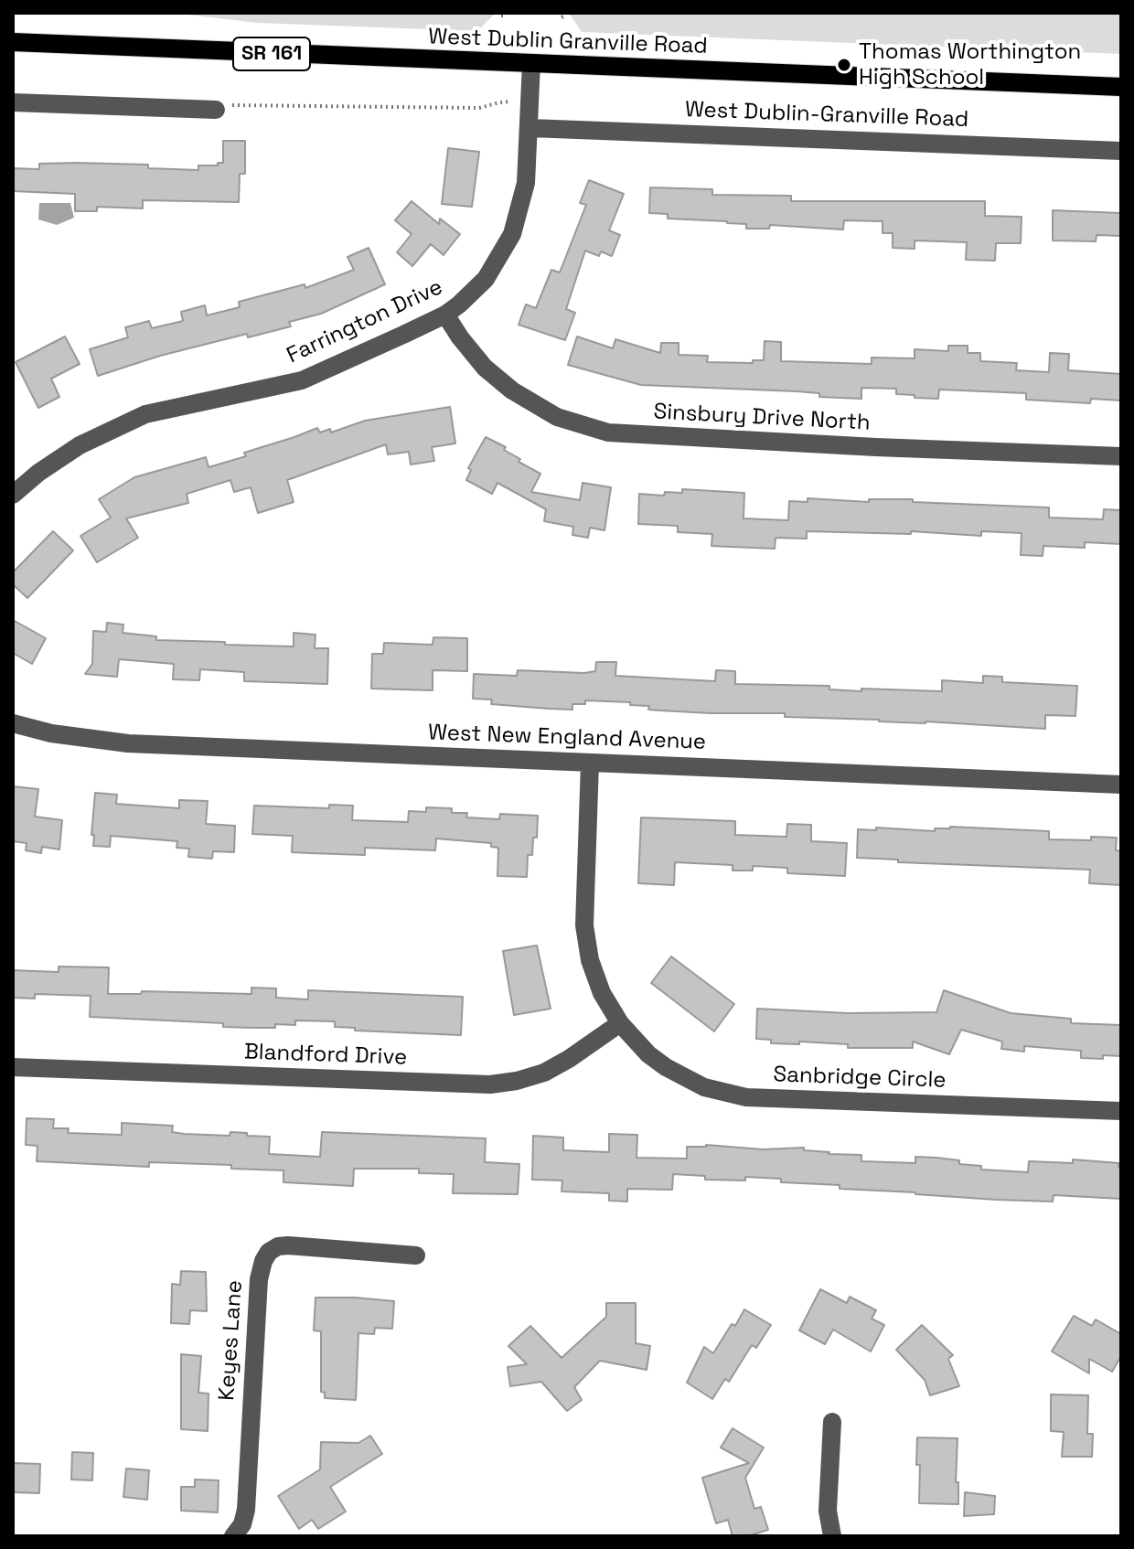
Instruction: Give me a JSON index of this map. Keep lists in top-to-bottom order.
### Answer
{
  "streets": {
    "main road": ["West Dublin Granville Road", "SR 161"],
    "street": [
      "West Dublin-Granville Road",
      "Farrington Drive",
      "Sinsbury Drive North",
      "West New England Avenue",
      "Blandford Drive",
      "Sanbridge Circle",
      "Keyes Lane"
    ]
  },
  "crossings": [
    ["West Dublin Granville Road", "Farrington Drive"],
    ["West Dublin-Granville Road", "Farrington Drive"],
    ["Farrington Drive", "Sinsbury Drive North"],
    ["West New England Avenue", "Sanbridge Circle"],
    ["Blandford Drive", "Sanbridge Circle"]
  ],
  "places": ["Thomas Worthington High School"]
}
